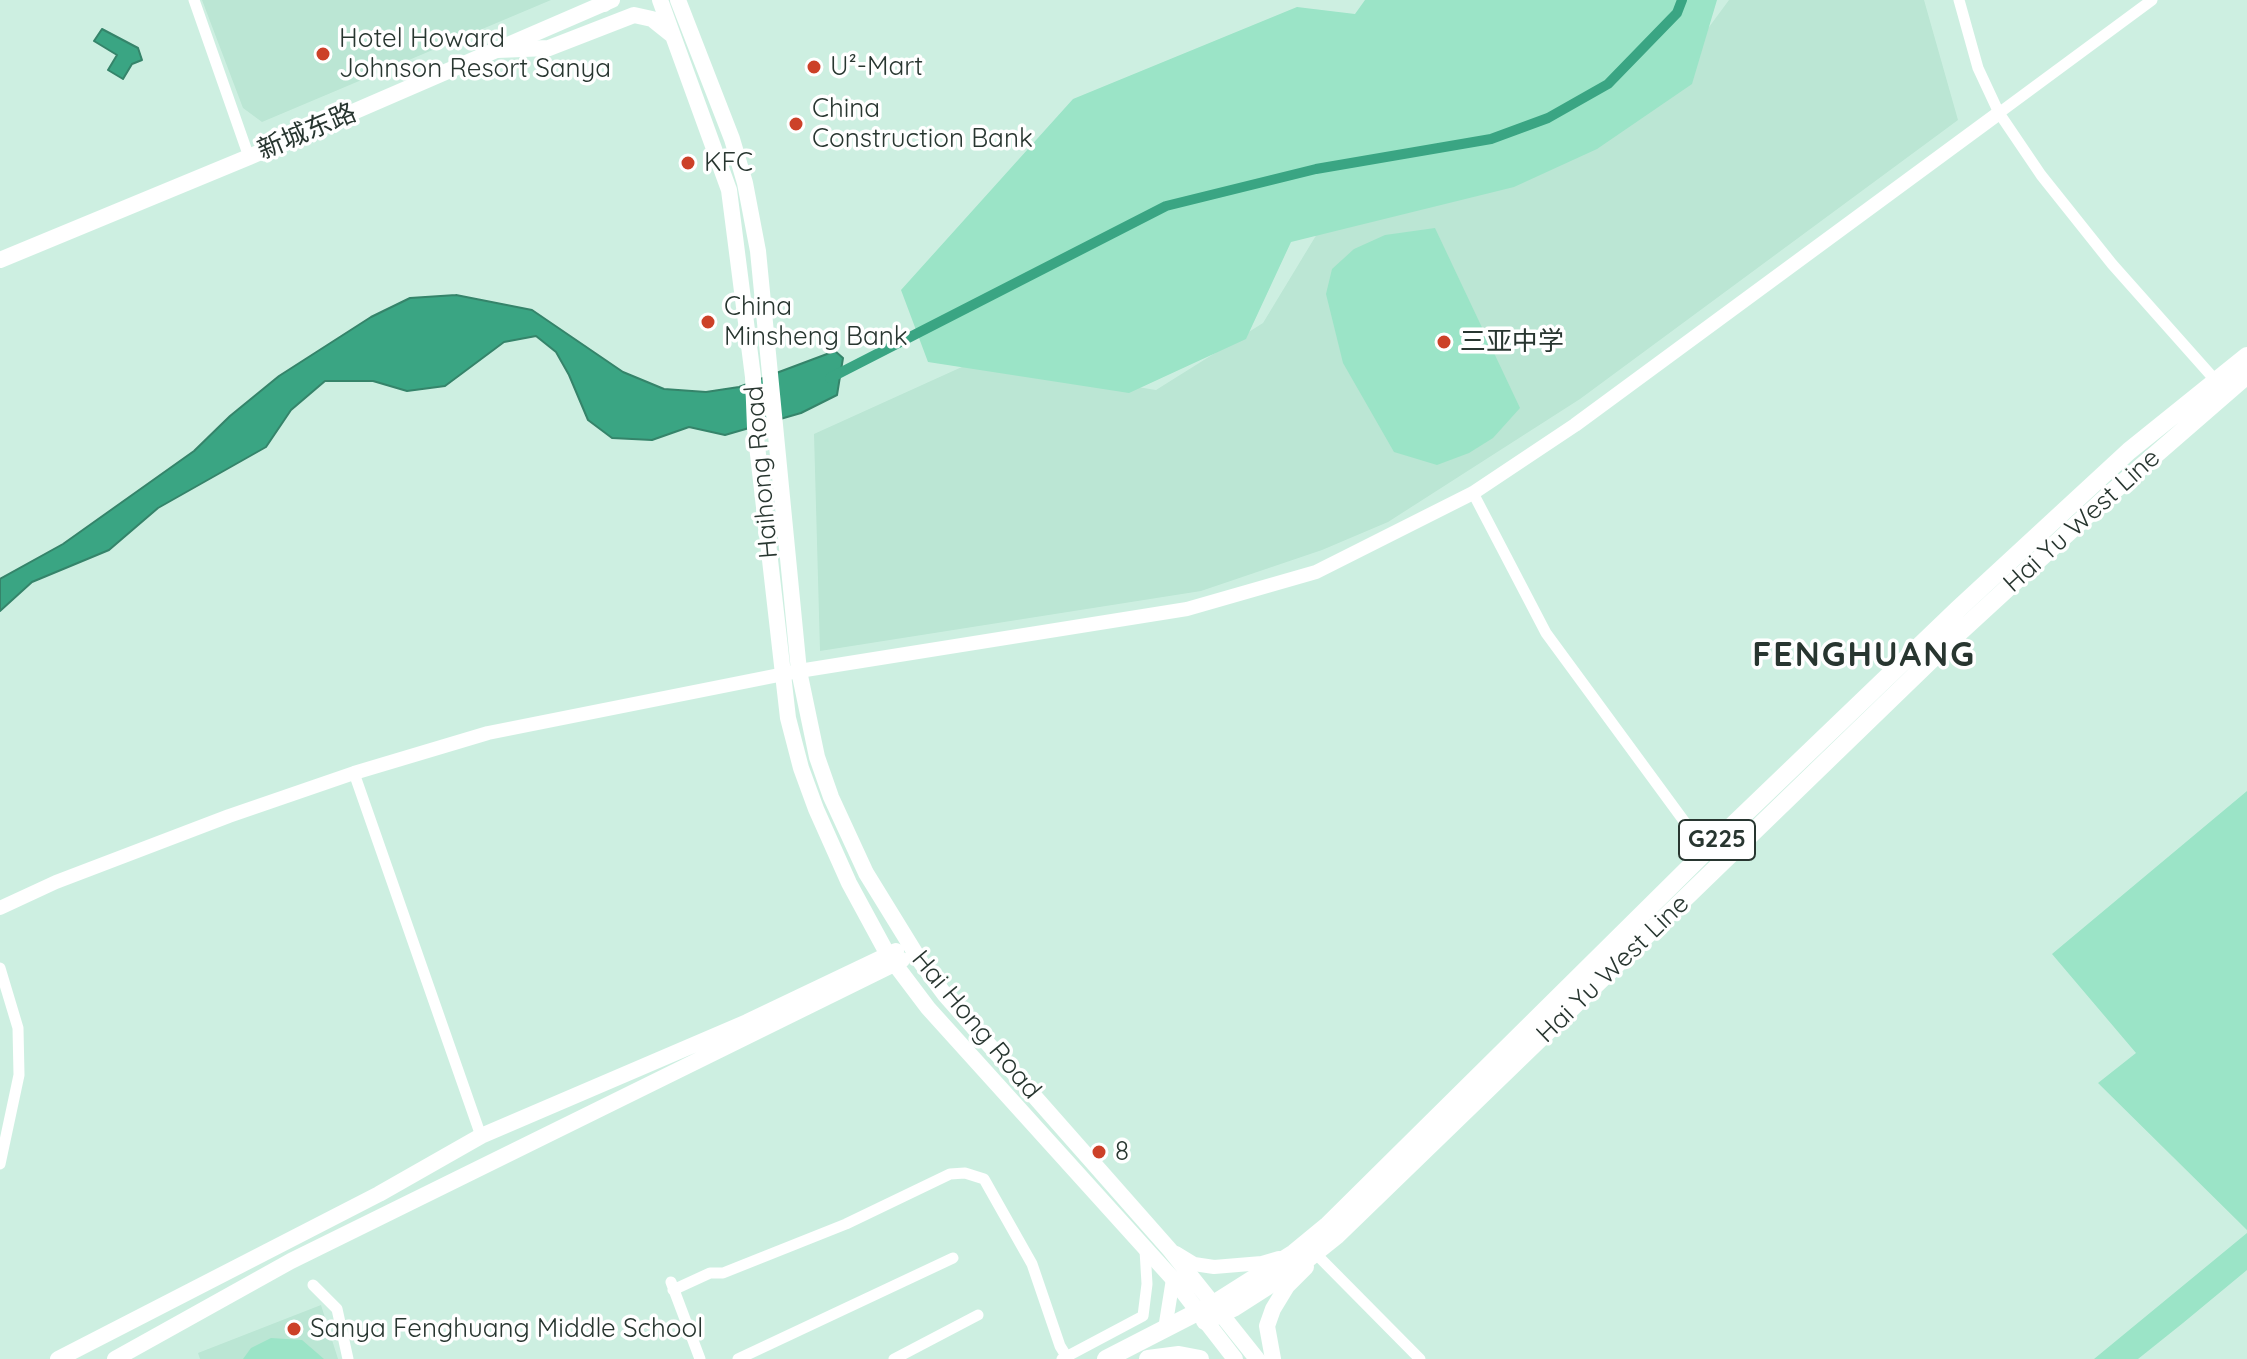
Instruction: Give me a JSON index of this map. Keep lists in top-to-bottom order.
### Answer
{
  "streets": {
    "highway": ["Hai Yu West Line", "G225"],
    "main road": ["新城东路", "Haihong Road", "Hai Hong Road"]
  },
  "crossings": [
    ["Haihong Road", "Hai Hong Road"],
    ["Hai Yu West Line", "G225"],
    ["Hai Yu West Line", "Hai Hong Road"],
    ["G225", "Hai Hong Road"]
  ],
  "districts": ["FENGHUANG"],
  "places": [
    "Hotel Howard Johnson Resort Sanya",
    "U²-Mart",
    "China Construction Bank",
    "KFC",
    "China Minsheng Bank",
    "三亚中学",
    "8",
    "Sanya Fenghuang Middle School"
  ]
}
